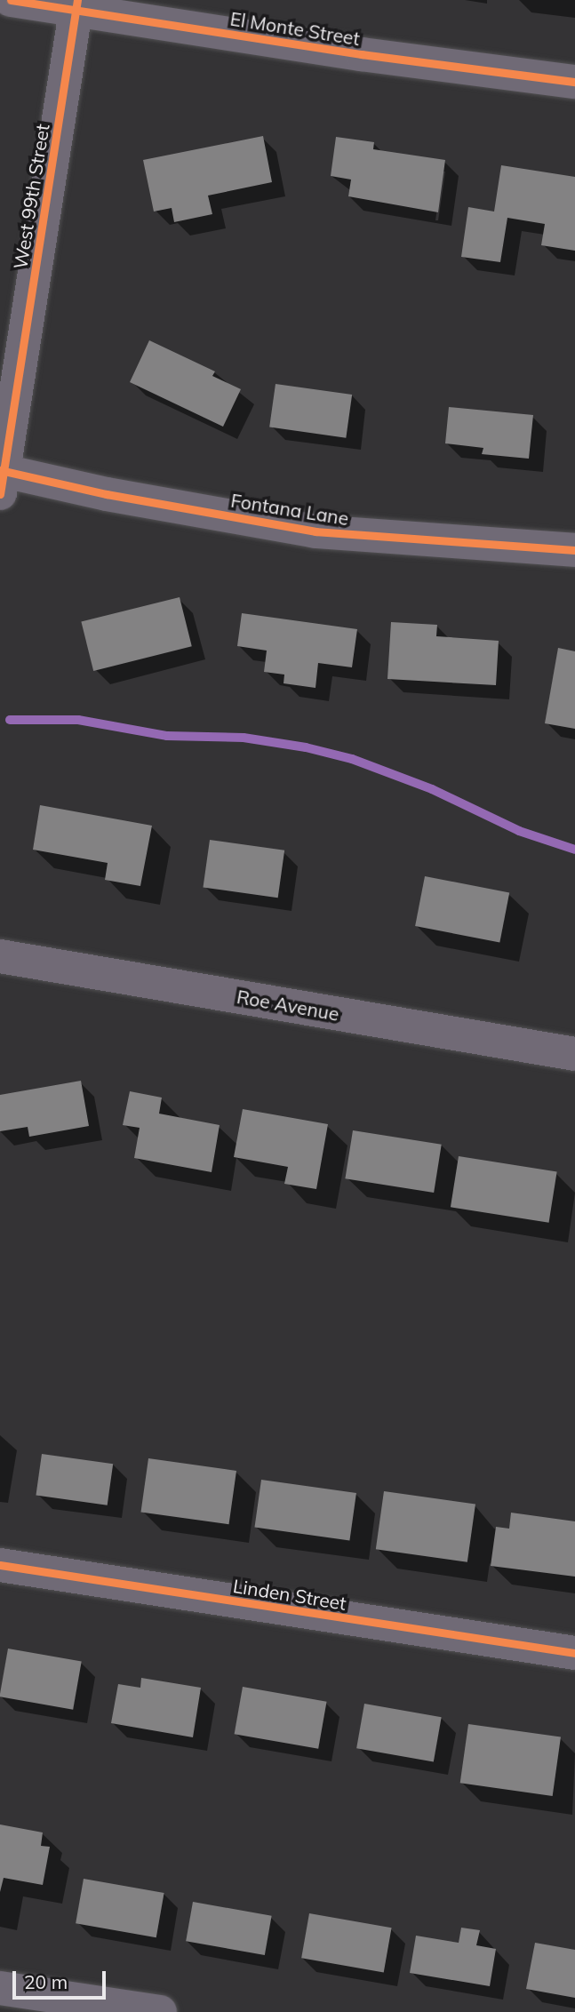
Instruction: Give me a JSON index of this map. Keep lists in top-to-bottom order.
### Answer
{
  "streets": {
    "main road": ["Roe Avenue"],
    "street": [
      "El Monte Street",
      "West 99th Street",
      "Fontana Lane",
      "Linden Street"
    ]
  },
  "crossings": [
    ["El Monte Street", "West 99th Street"],
    ["West 99th Street", "Fontana Lane"]
  ],
  "scale_bar": "20 m"
}
